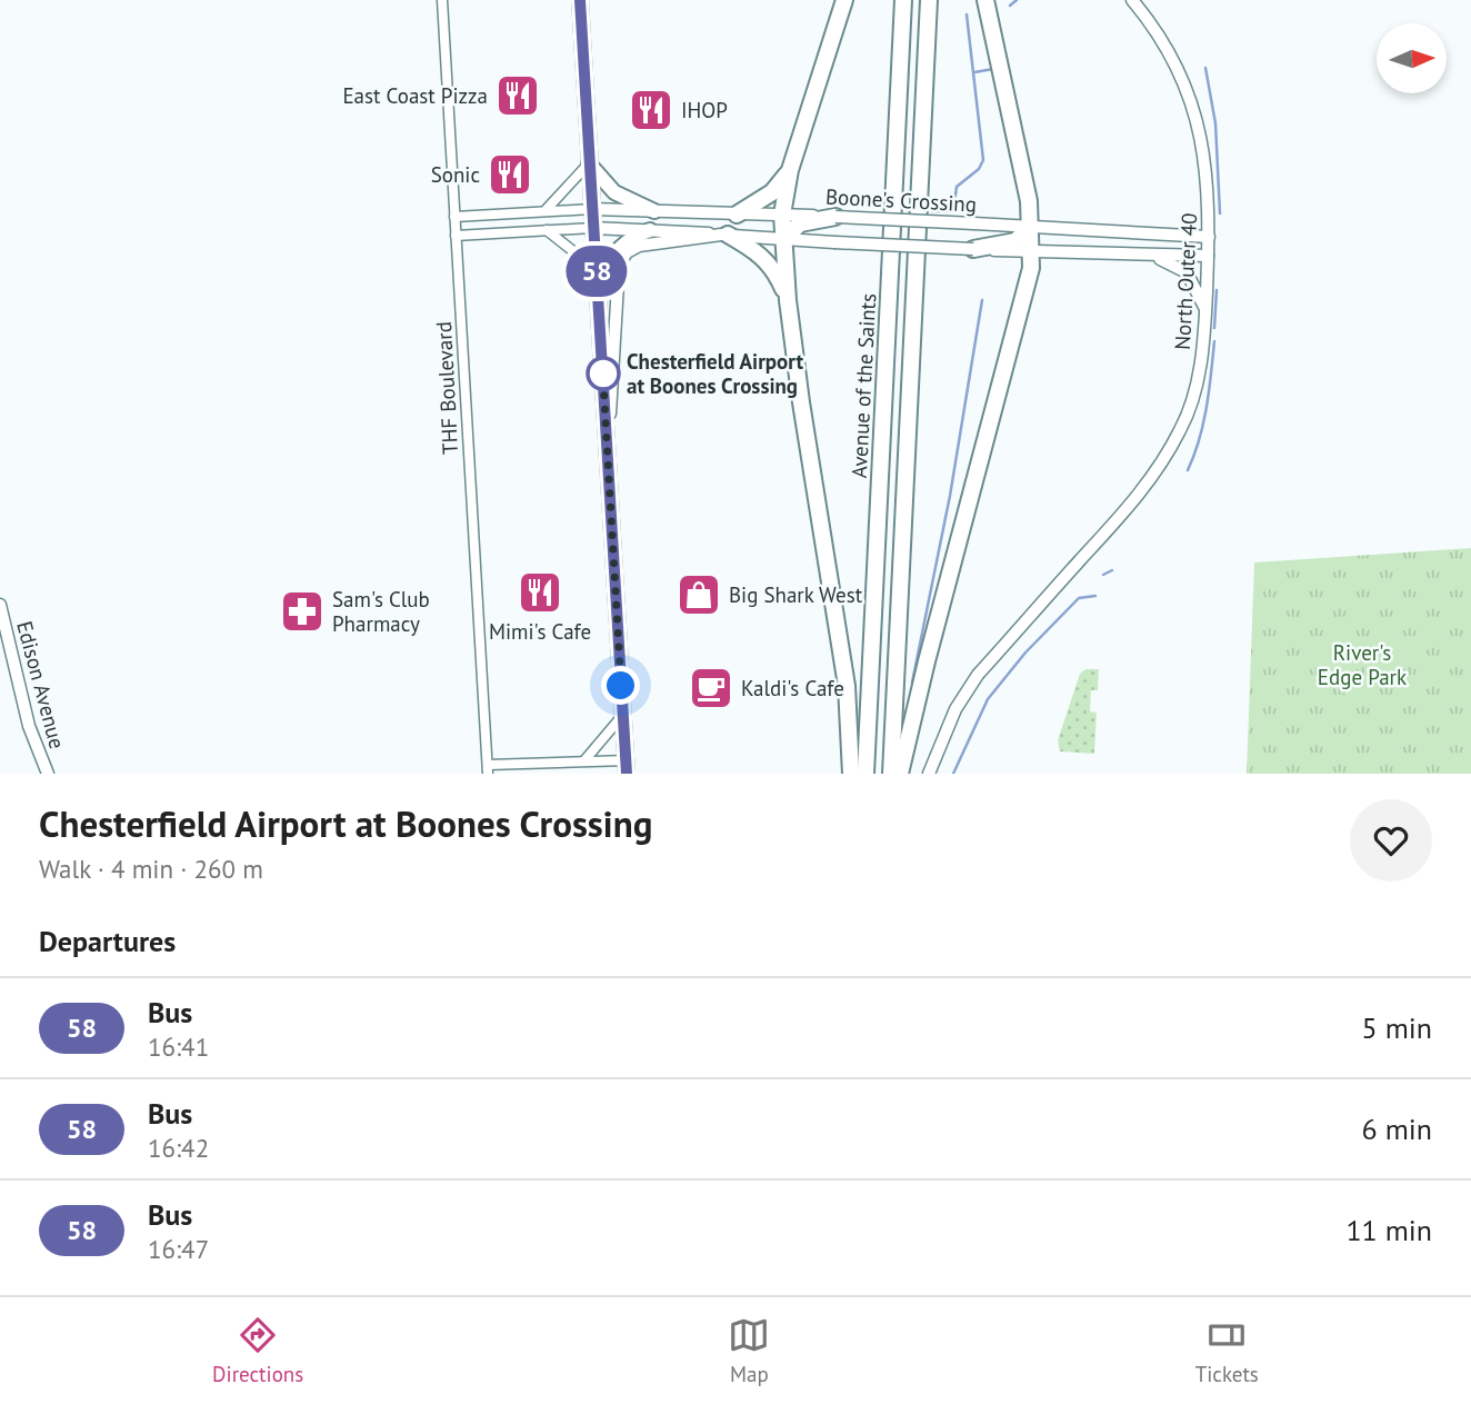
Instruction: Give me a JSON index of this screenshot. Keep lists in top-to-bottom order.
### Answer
{
  "streets": {
    "highway": ["Avenue of the Saints"],
    "street": [
      "Boone's Crossing",
      "North Outer 40",
      "THF Boulevard",
      "Edison Avenue"
    ]
  },
  "crossings": [
    ["Boone's Crossing", "North Outer 40"]
  ],
  "parks": ["River's Edge Park"],
  "places": {
    "restaurant": [
      "East Coast Pizza",
      "IHOP",
      "Sonic",
      "Mimi's Cafe"
    ],
    "other": ["Chesterfield Airport at Boones Crossing"],
    "shop": ["Big Shark West"],
    "pharmacy": ["Sam's Club Pharmacy"],
    "cafe": ["Kaldi's Cafe"]
  },
  "lines": ["bus line 58"],
  "north": "right",
  "page": {
    "on_map": "58",
    "heading": [
      ["Chesterfield Airport at Boones Crossing", "Walk · 4 min · 260 m"],
      "Departures"
    ],
    "list": [
      {
        "mark": "58",
        "name": "Bus",
        "note": "16:41",
        "value": "5 min"
      },
      {
        "mark": "58",
        "name": "Bus",
        "note": "16:42",
        "value": "6 min"
      },
      {
        "mark": "58",
        "name": "Bus",
        "note": "16:47",
        "value": "11 min"
      }
    ],
    "tabs": ["Directions", "Map", "Tickets"]
  }
}
